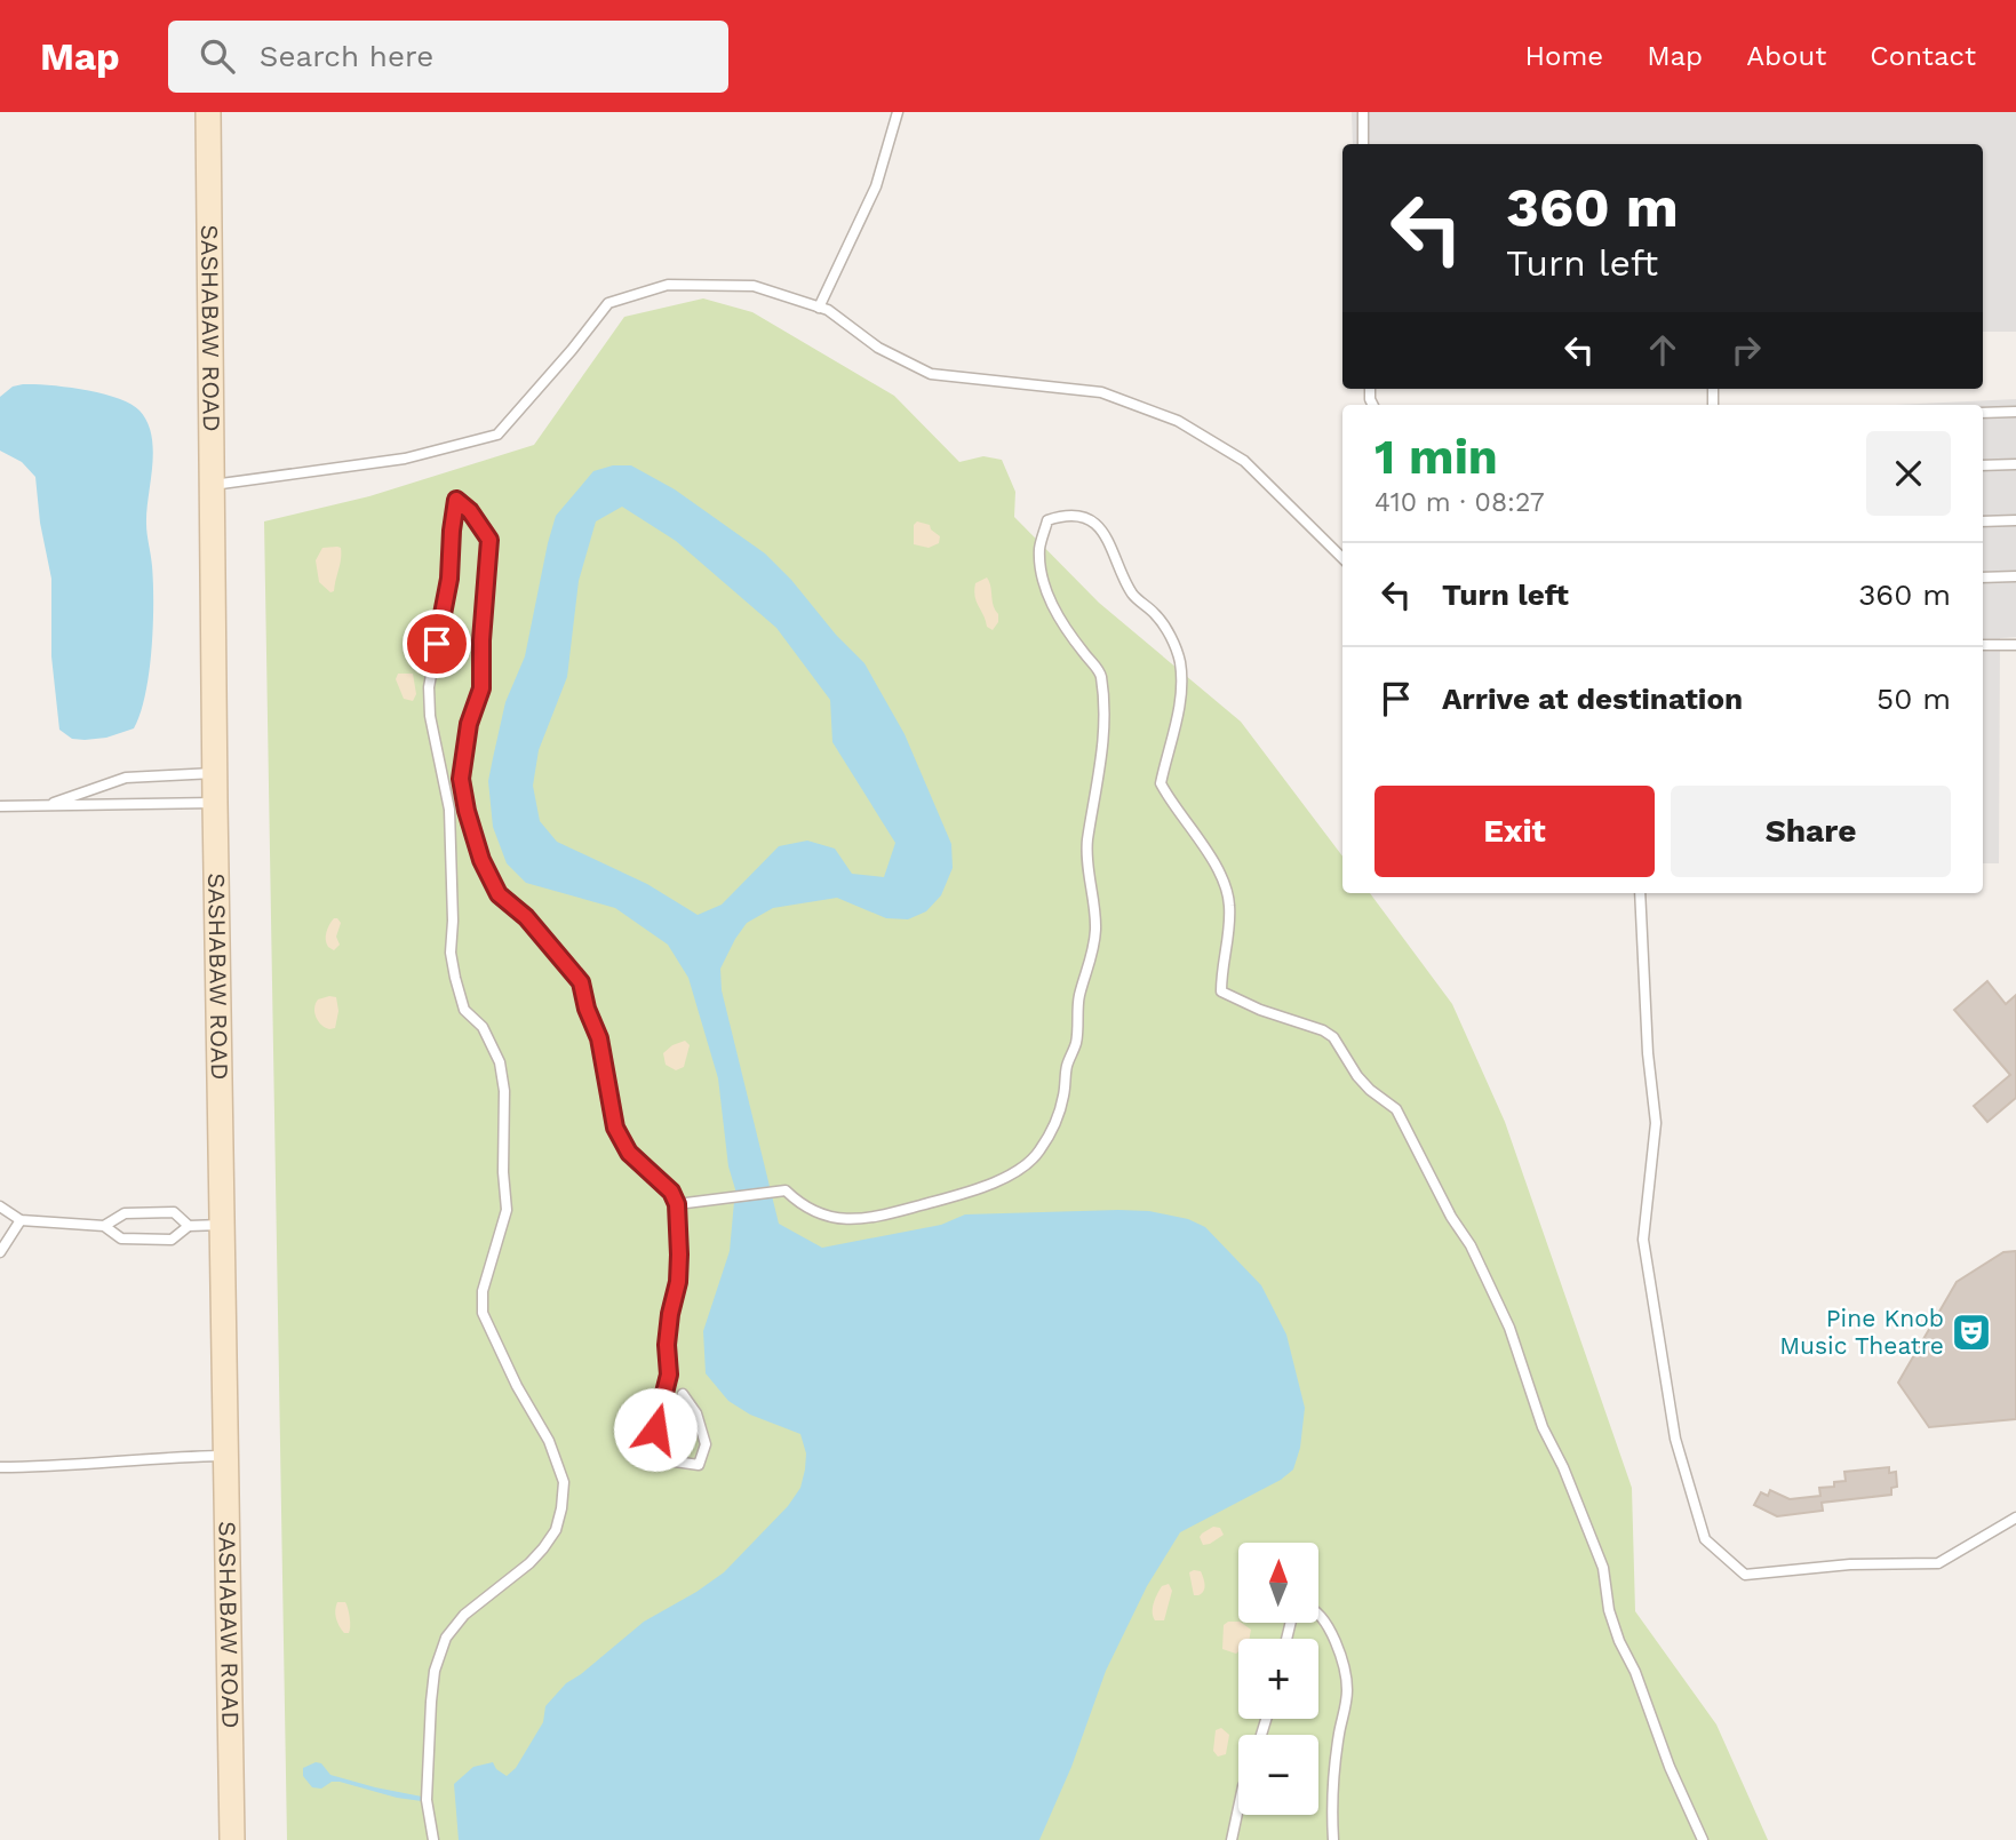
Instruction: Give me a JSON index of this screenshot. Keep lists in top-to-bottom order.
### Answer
{
  "streets": {
    "main road": ["SASHABAW ROAD"]
  },
  "places": {
    "theatre": ["Pine Knob Music Theatre"]
  },
  "north": "top",
  "page": {
    "header": "Map",
    "search": "Search here",
    "nav": [
      "Home",
      "Map",
      "About",
      "Contact"
    ],
    "turn": ["360 m", "Turn left"],
    "heading": ["1 min", "410 m · 08:27"],
    "list": [
      {
        "name": "Turn left",
        "value": "360 m"
      },
      {
        "name": "Arrive at destination",
        "value": "50 m"
      }
    ],
    "buttons": ["Exit", "Share"],
    "map_buttons": ["+", "−"]
  }
}
